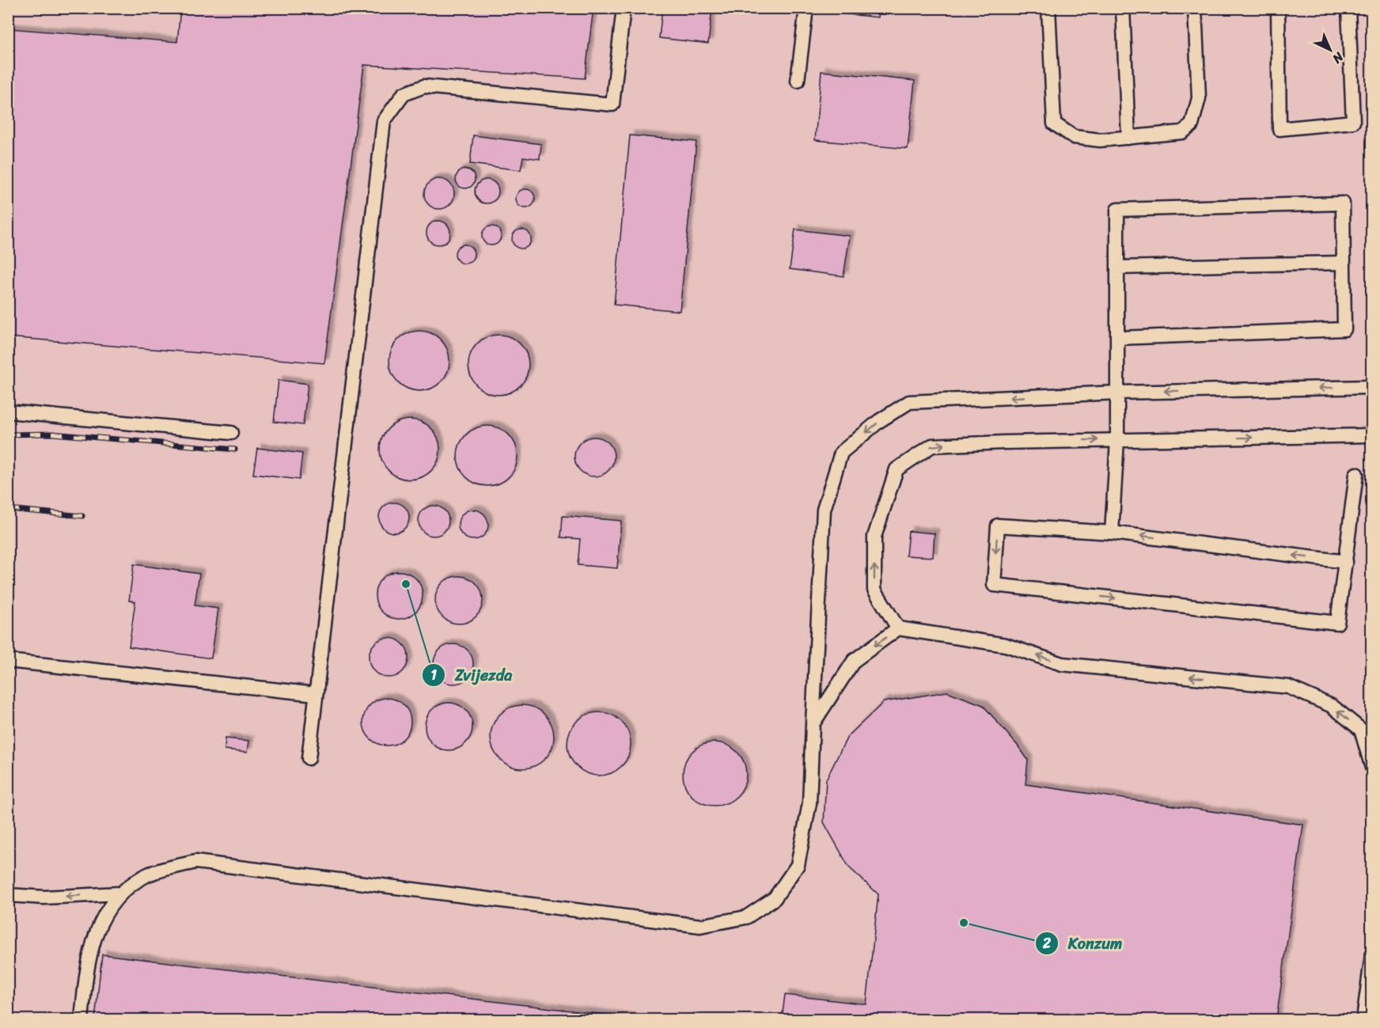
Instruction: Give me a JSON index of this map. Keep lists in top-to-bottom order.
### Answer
{
  "places": ["Zvijezda", "Konzum"],
  "north": "bottom right"
}
